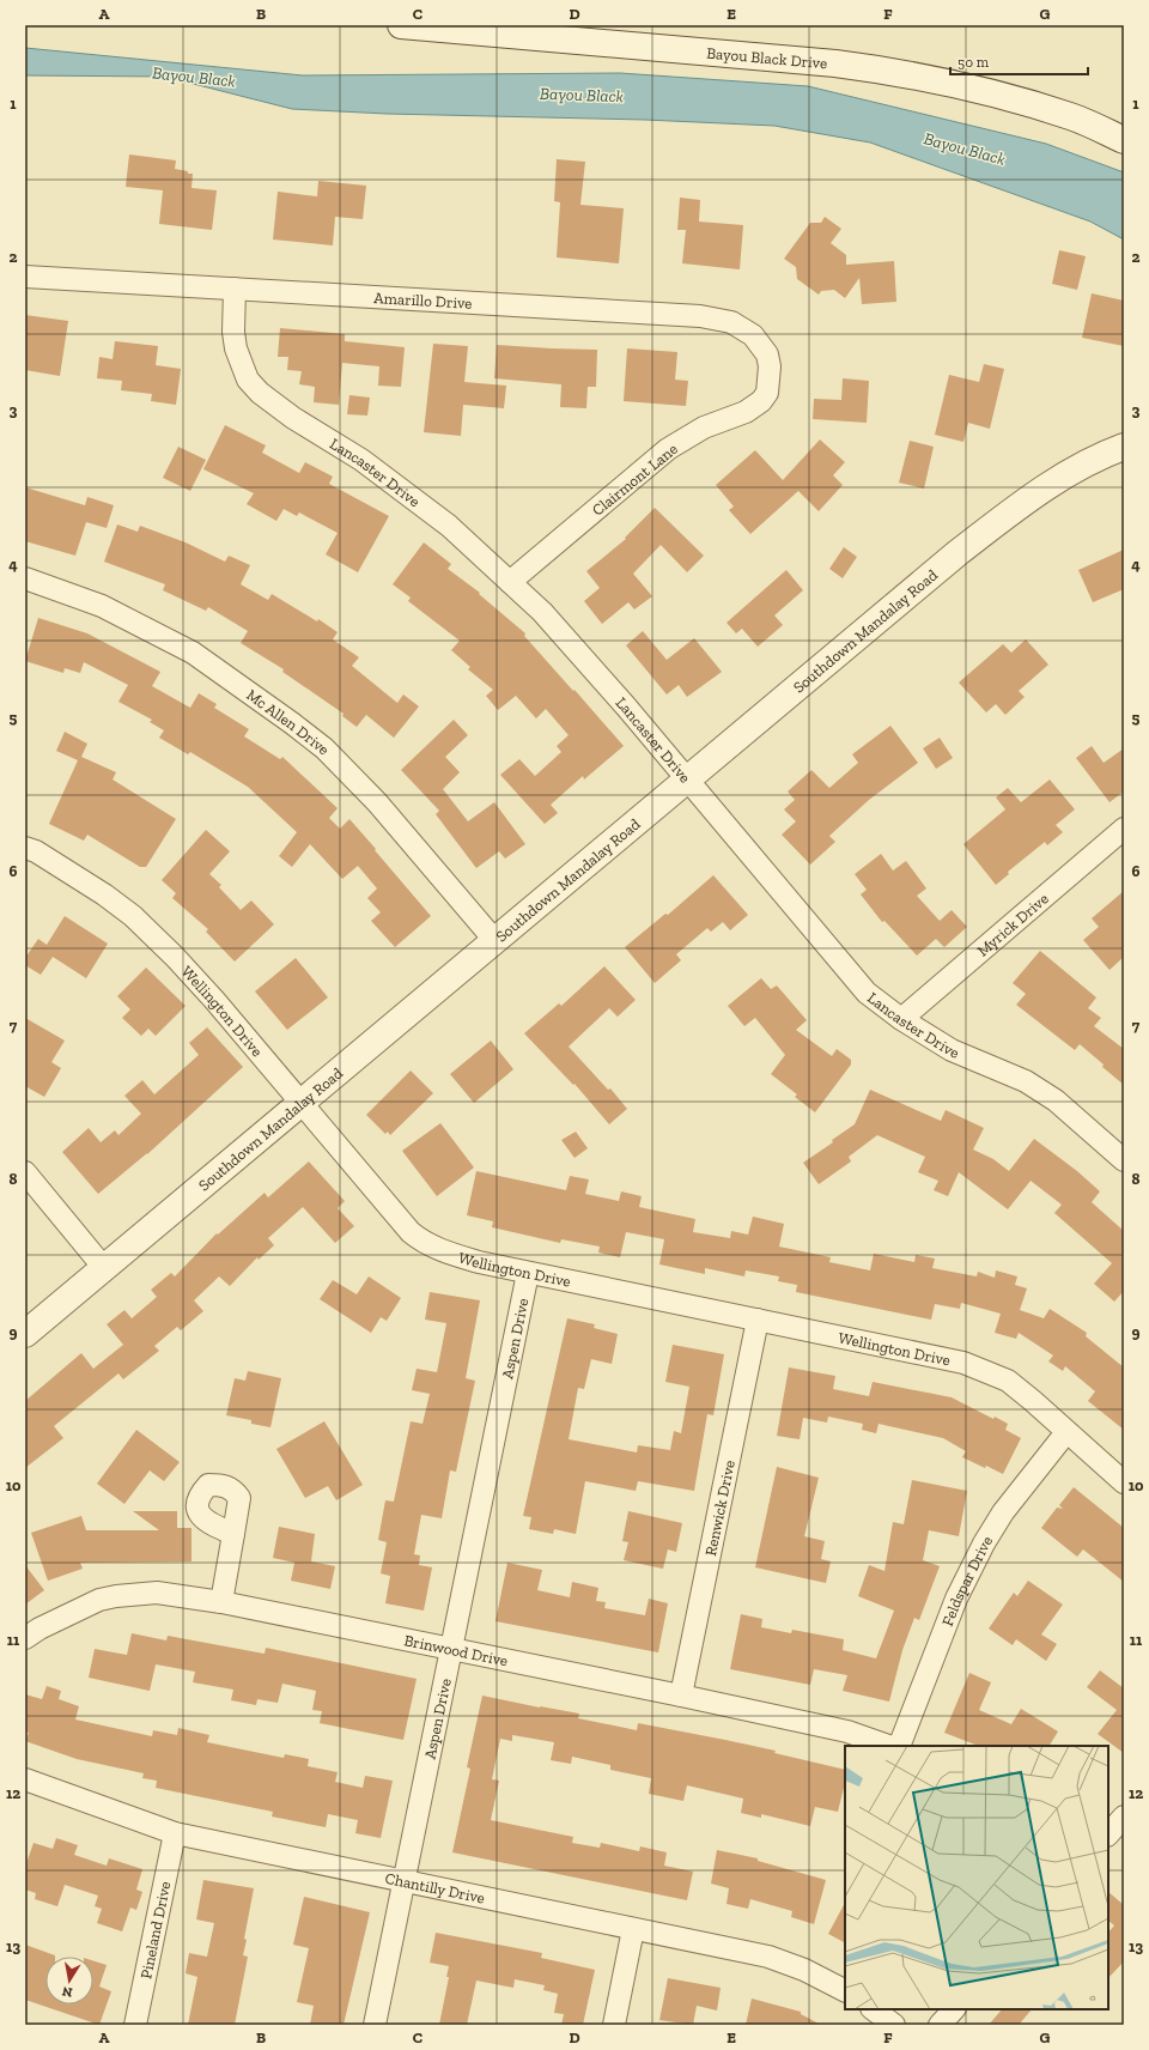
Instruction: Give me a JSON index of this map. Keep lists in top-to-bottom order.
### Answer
{
  "streets": {
    "street": [
      "Bayou Black Drive",
      "Amarillo Drive",
      "Lancaster Drive",
      "Clairmont Lane",
      "Southdown Mandalay Road",
      "Mc Allen Drive",
      "Myrick Drive",
      "Wellington Drive",
      "Aspen Drive",
      "Renwick Drive",
      "Feldspar Drive",
      "Brinwood Drive",
      "Chantilly Drive",
      "Pineland Drive"
    ]
  },
  "crossings": [
    ["Amarillo Drive", "Lancaster Drive"],
    ["Amarillo Drive", "Clairmont Lane"],
    ["Lancaster Drive", "Clairmont Lane"],
    ["Lancaster Drive", "Southdown Mandalay Road"],
    ["Lancaster Drive", "Myrick Drive"],
    ["Southdown Mandalay Road", "Mc Allen Drive"],
    ["Southdown Mandalay Road", "Wellington Drive"],
    ["Wellington Drive", "Aspen Drive"],
    ["Wellington Drive", "Renwick Drive"],
    ["Wellington Drive", "Feldspar Drive"],
    ["Aspen Drive", "Brinwood Drive"],
    ["Aspen Drive", "Chantilly Drive"],
    ["Renwick Drive", "Brinwood Drive"],
    ["Chantilly Drive", "Pineland Drive"]
  ],
  "water": ["Bayou Black"],
  "scale_bar": "50 m",
  "north": "bottom",
  "grid": {
    "columns": [
      "A",
      "B",
      "C",
      "D",
      "E",
      "F",
      "G"
    ],
    "rows": [
      "1",
      "2",
      "3",
      "4",
      "5",
      "6",
      "7",
      "8",
      "9",
      "10",
      "11",
      "12",
      "13"
    ]
  }
}
